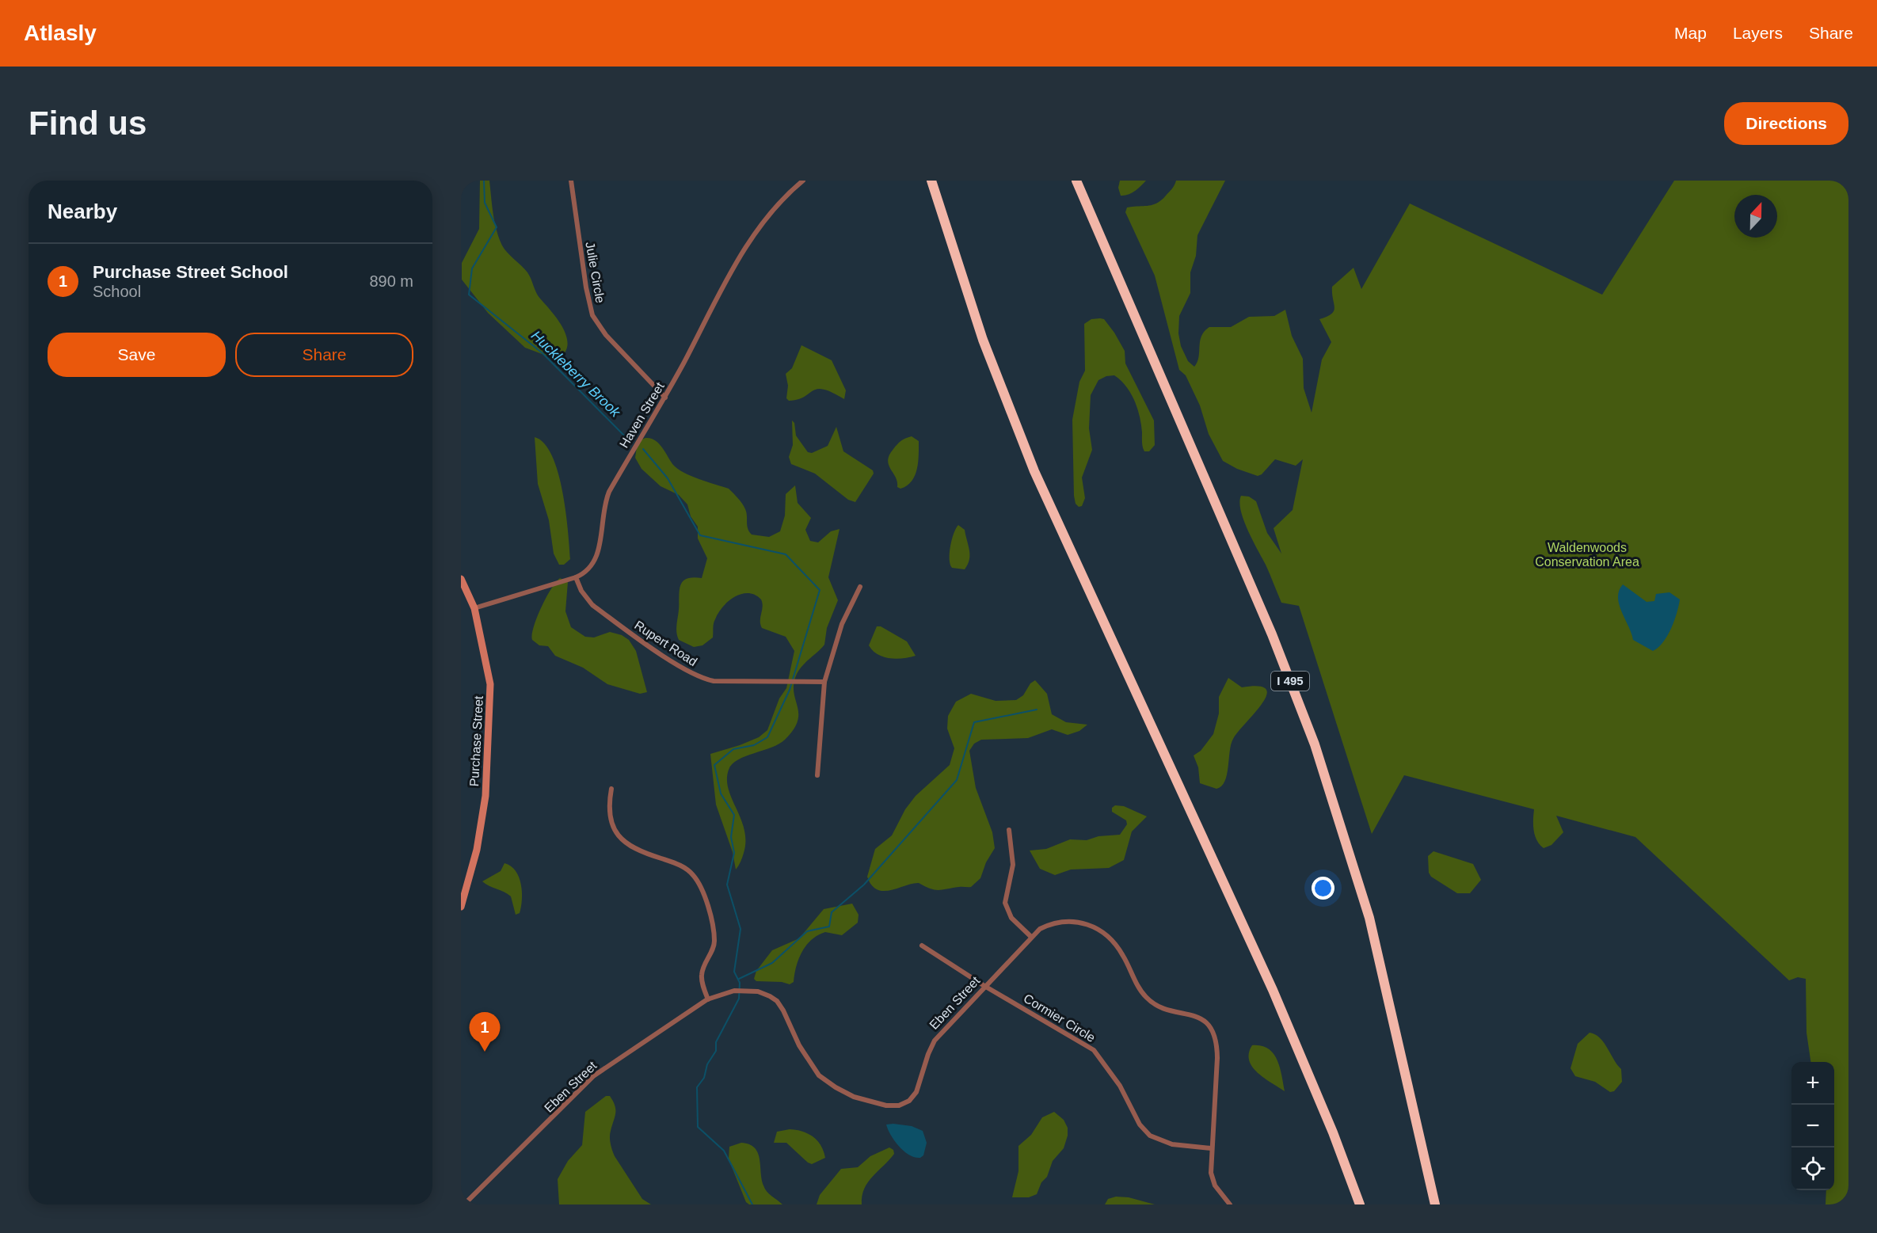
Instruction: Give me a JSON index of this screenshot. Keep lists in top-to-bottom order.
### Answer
{
  "streets": {
    "highway": ["I 495"],
    "main road": ["Purchase Street"],
    "street": [
      "Julie Circle",
      "Haven Street",
      "Rupert Road",
      "Eben Street",
      "Cormier Circle"
    ]
  },
  "crossings": [
    ["Julie Circle", "Haven Street"],
    ["Haven Street", "Rupert Road"],
    ["Haven Street", "Purchase Street"],
    ["Eben Street", "Cormier Circle"]
  ],
  "water": ["Huckleberry Brook"],
  "parks": ["Waldenwoods Conservation Area"],
  "north": "top",
  "page": {
    "header": "Atlasly",
    "nav": ["Map", "Layers", "Share"],
    "buttons": [
      "Directions",
      ["Save", "Share"]
    ],
    "title": "Find us",
    "heading": "Nearby",
    "list": [
      {
        "mark": "1",
        "name": "Purchase Street School",
        "note": "School",
        "value": "890 m"
      }
    ],
    "pins": "1",
    "map_buttons": ["+", "−"]
  }
}
